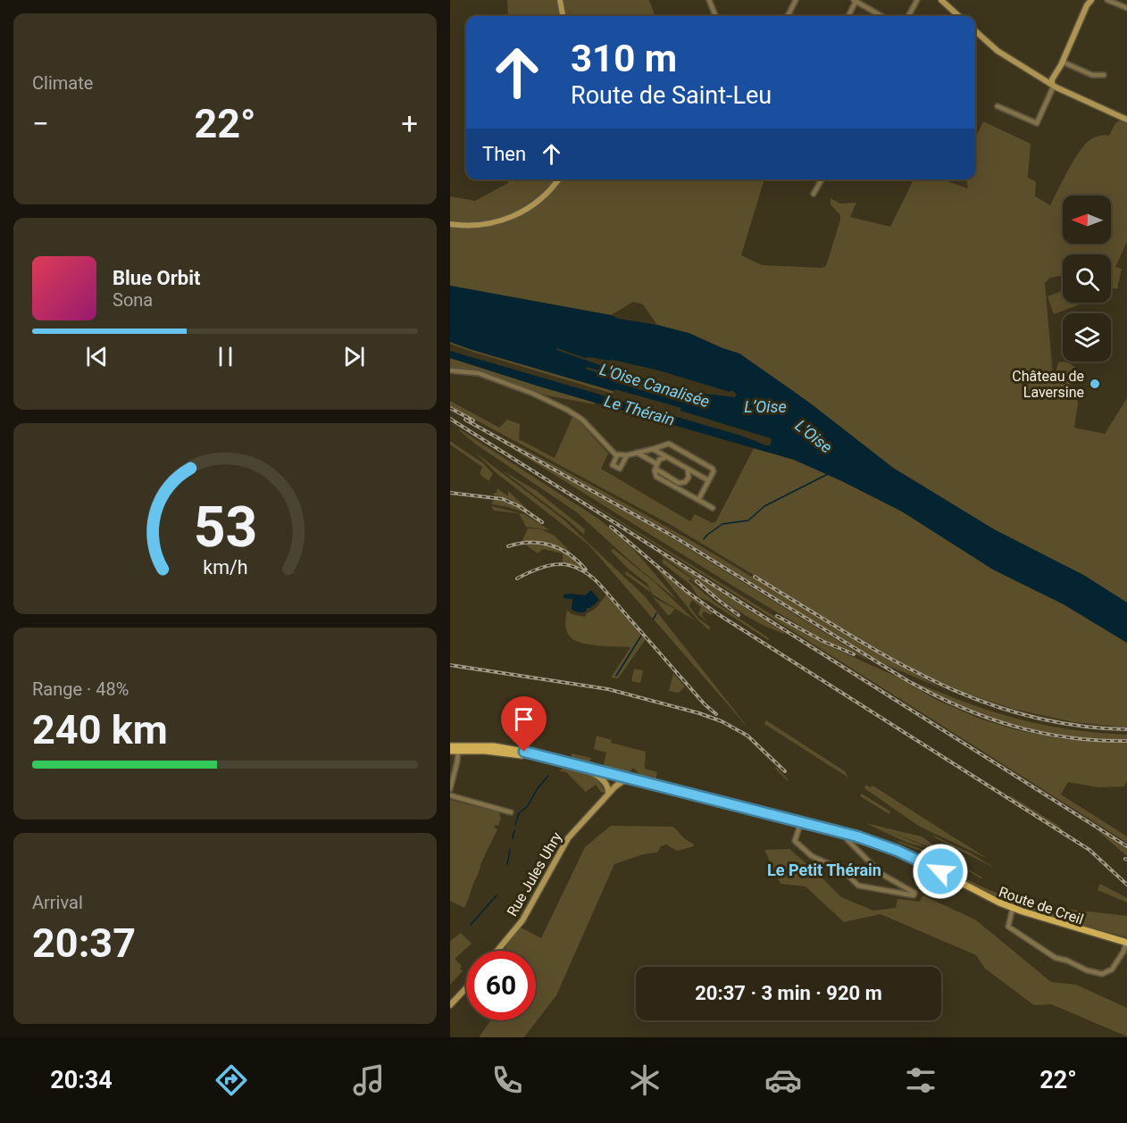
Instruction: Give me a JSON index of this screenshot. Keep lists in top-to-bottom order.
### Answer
{
  "streets": {
    "main road": ["Route de Creil"],
    "street": ["Rue Jules Uhry"]
  },
  "districts": ["Le Petit Thérain"],
  "water": [
    "L'Oise Canalisée",
    "L’Oise",
    "Le Thérain",
    "L'Oise"
  ],
  "places": ["Château de Laversine"],
  "north": "left",
  "page": {
    "tile": [
      "Climate",
      ["Range · 48%", "240 km"],
      ["Arrival", "20:37"]
    ],
    "turn": ["310 m", "Route de Saint-Leu"],
    "heat": ["−", "22°", "+"],
    "then": "Then",
    "song": ["Blue Orbit", "Sona"],
    "limit": "60",
    "trip": "20:37 · 3 min · 920 m",
    "tabs": ["20:34", "22°"],
    "gauge": ["53", "km/h"]
  }
}
